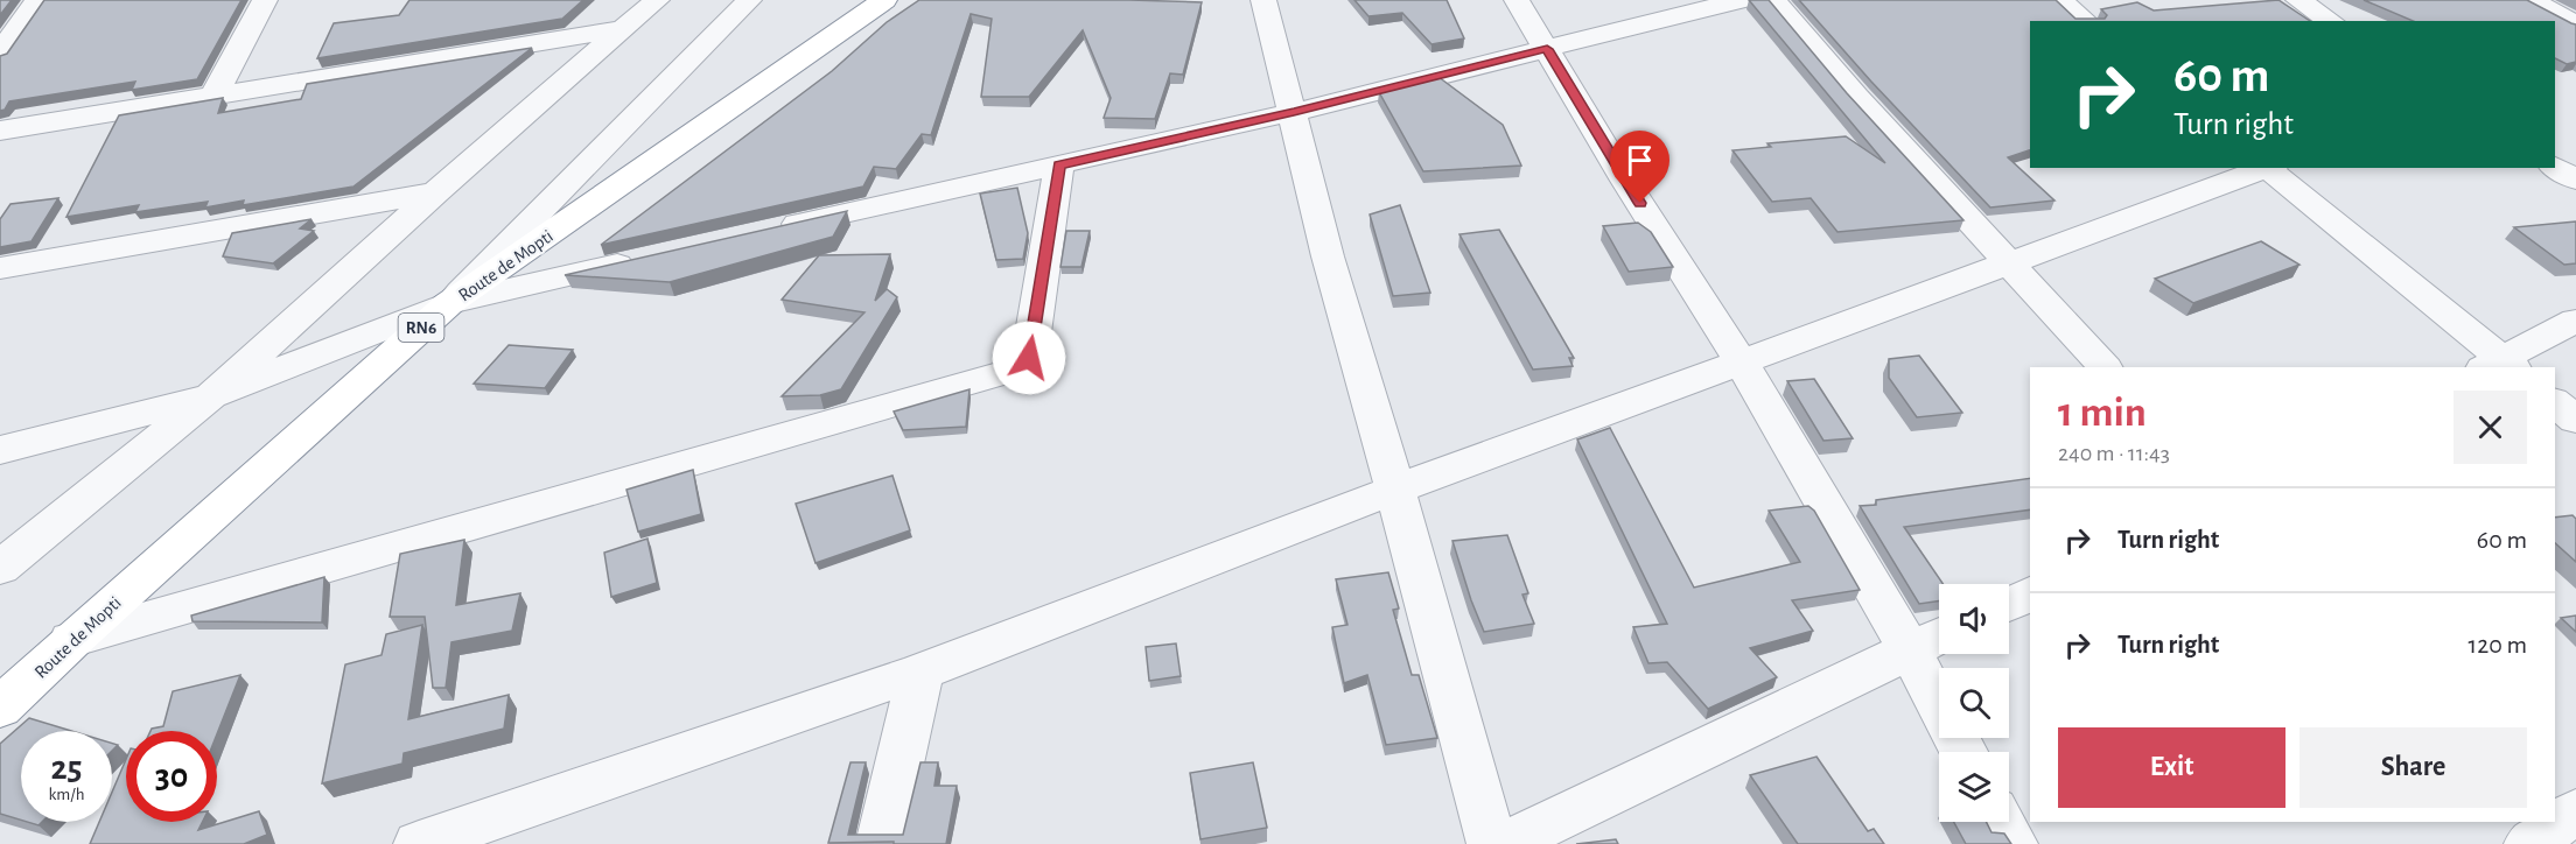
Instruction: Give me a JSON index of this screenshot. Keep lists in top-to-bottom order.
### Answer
{
  "streets": {
    "highway": ["Route de Mopti", "RN6"]
  },
  "page": {
    "turn": ["60 m", "Turn right"],
    "heading": ["1 min", "240 m · 11:43"],
    "list": [
      {
        "name": "Turn right",
        "value": "60 m"
      },
      {
        "name": "Turn right",
        "value": "120 m"
      }
    ],
    "buttons": ["Exit", "Share"],
    "speed": "25 km/h",
    "limit": "30"
  }
}
